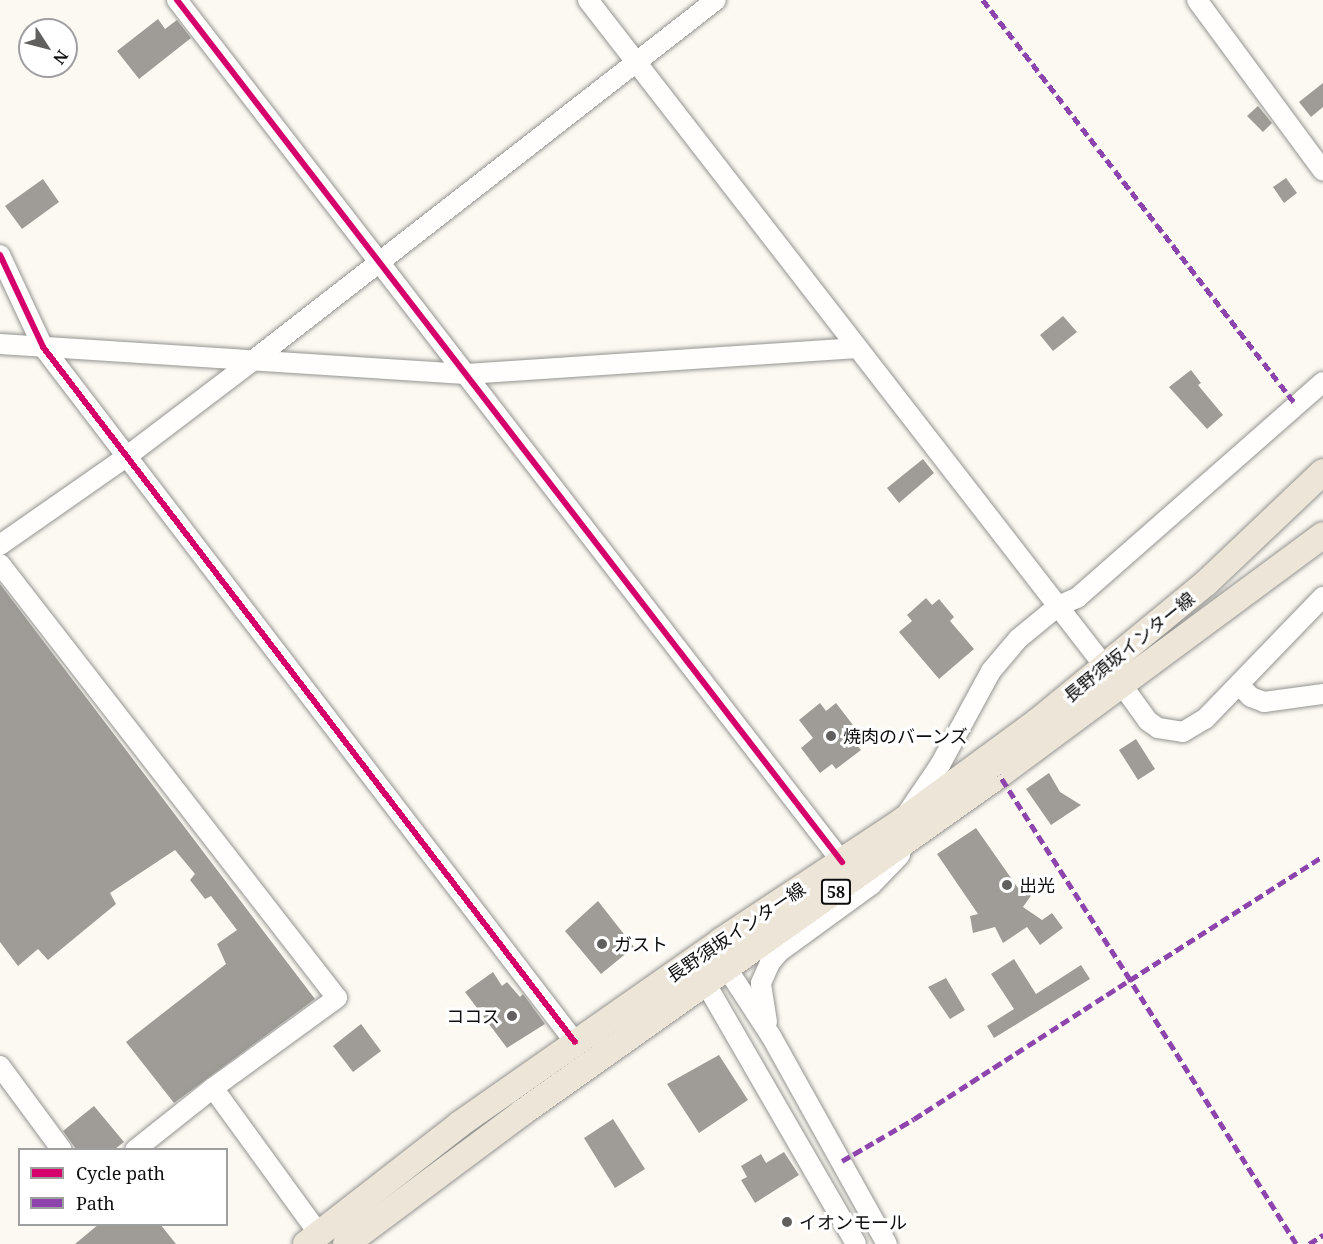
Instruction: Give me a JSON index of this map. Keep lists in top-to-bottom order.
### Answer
{
  "streets": {
    "main road": ["長野須坂インター線", "58"]
  },
  "places": [
    "焼肉のバーンズ",
    "出光",
    "ガスト",
    "ココス",
    "イオンモール"
  ],
  "legend": ["Cycle path", "Path"],
  "north": "bottom right"
}
